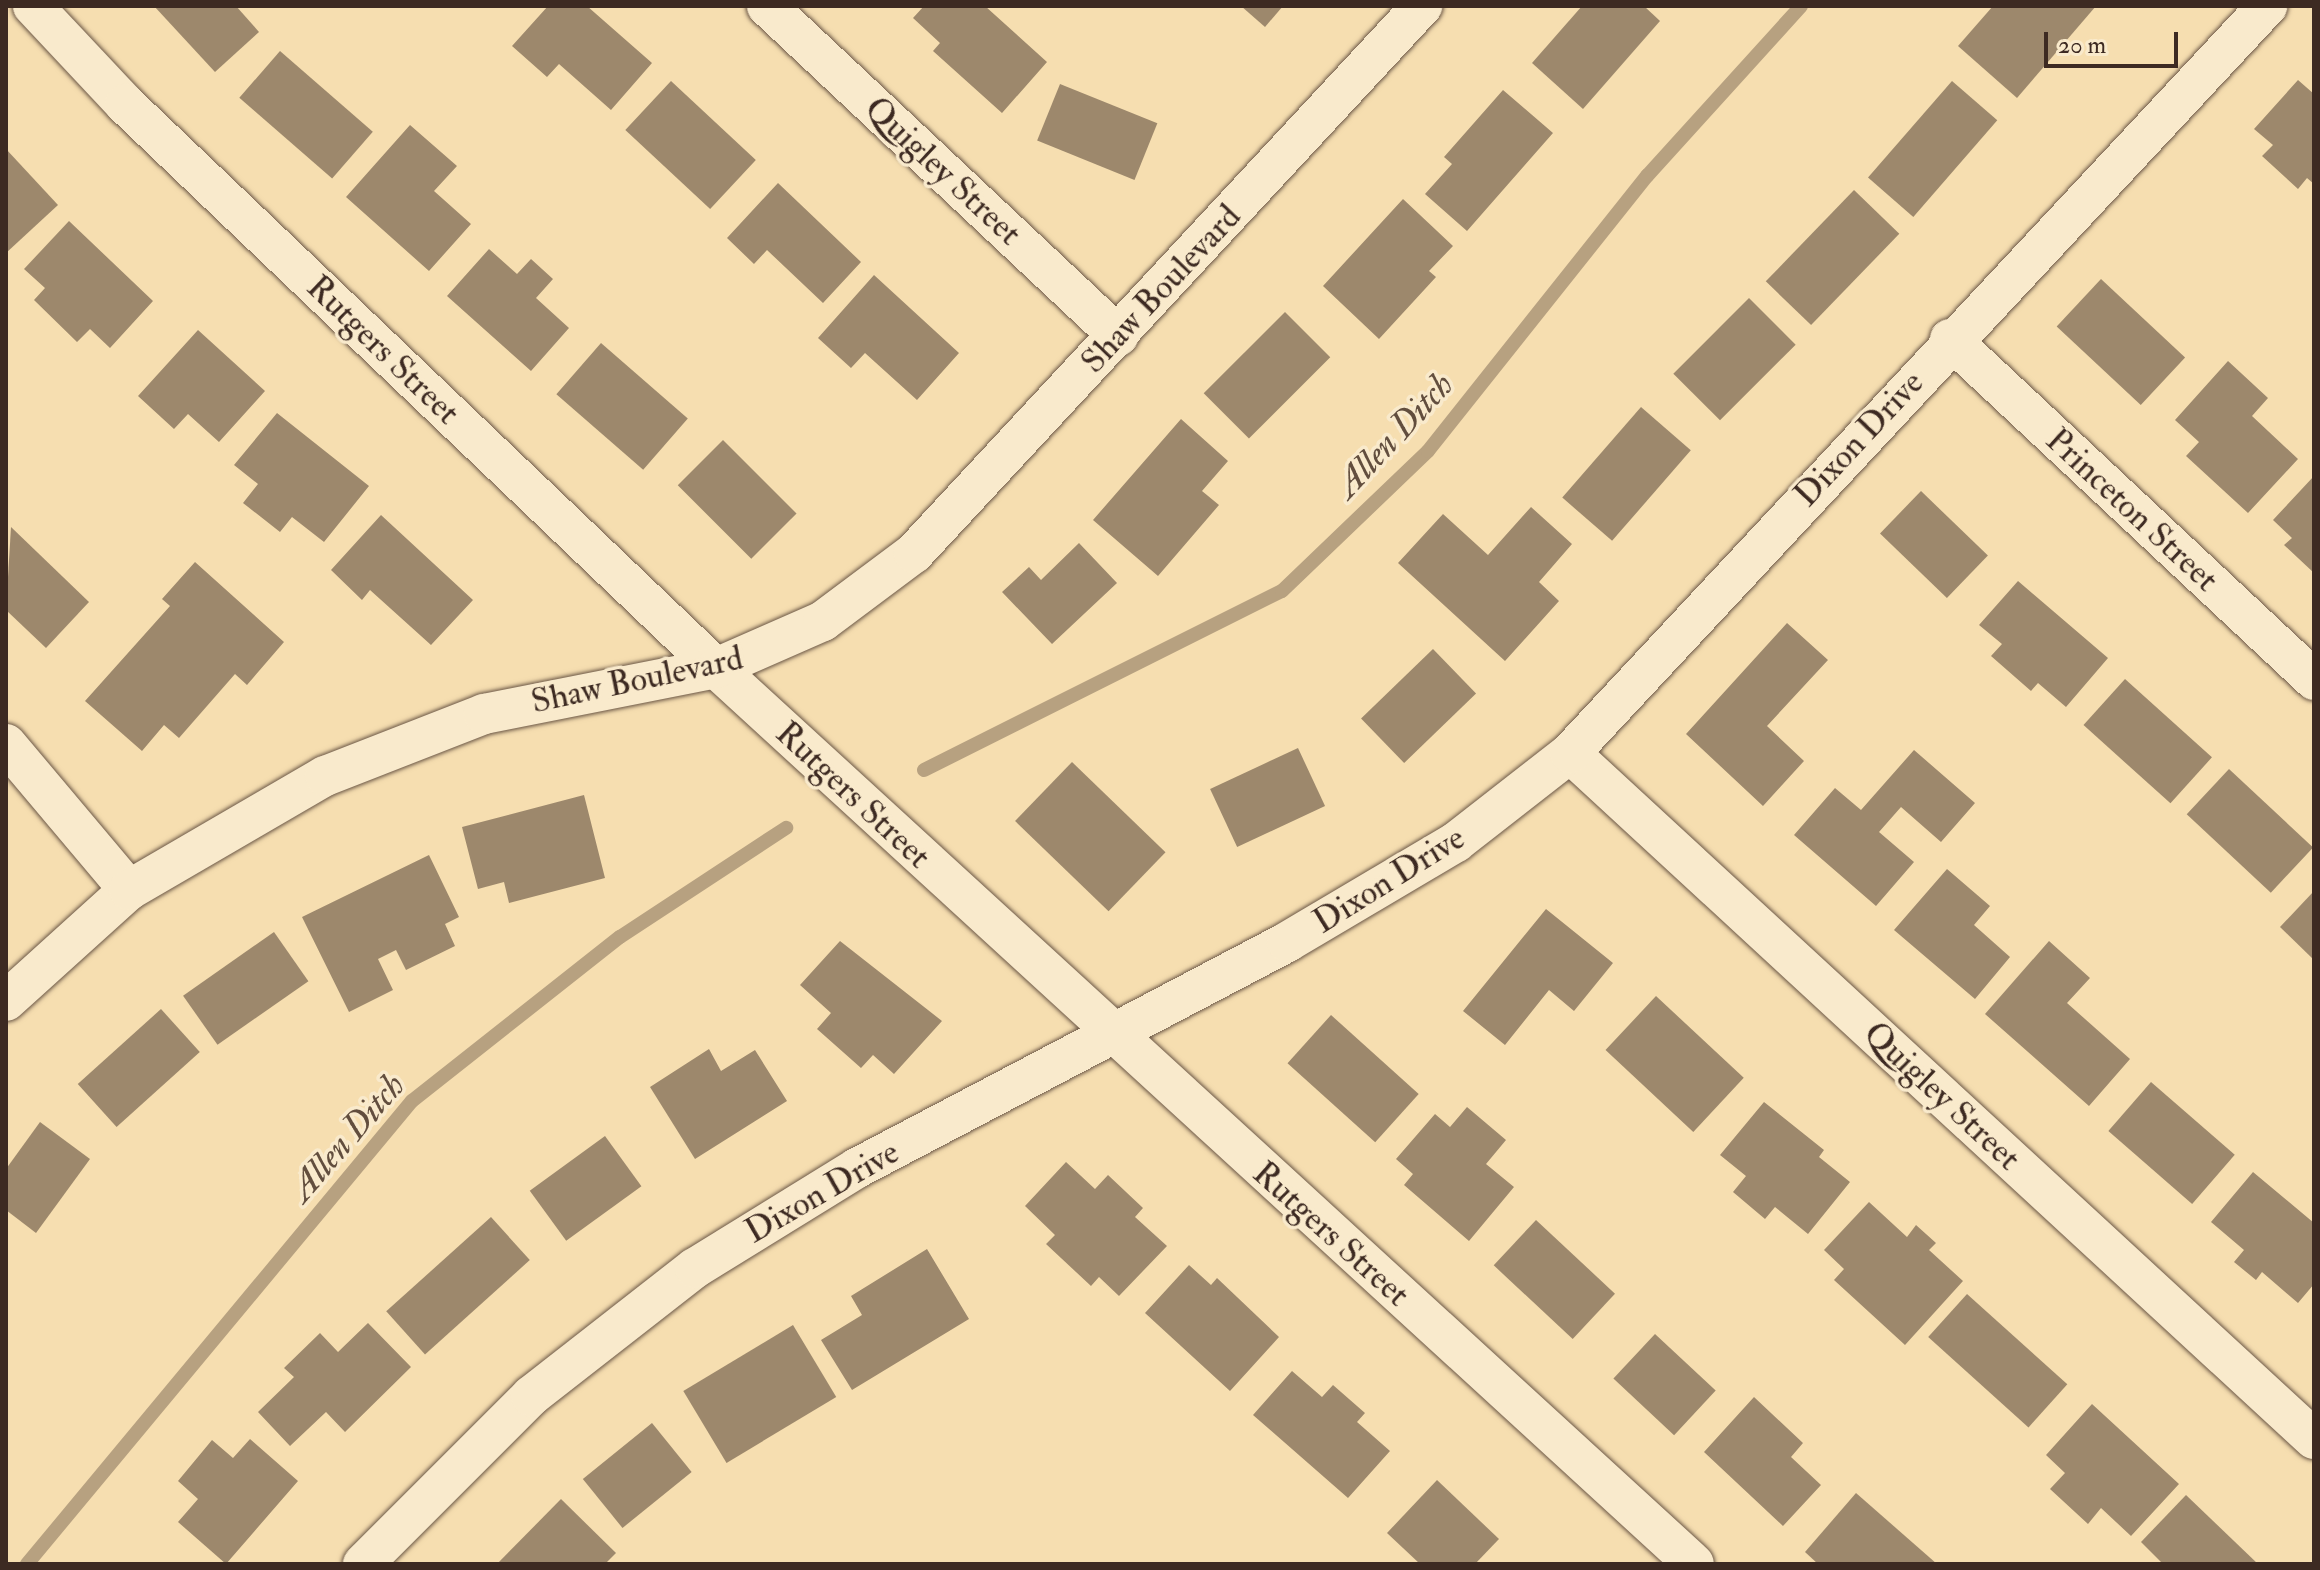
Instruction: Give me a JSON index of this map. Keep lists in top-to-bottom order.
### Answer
{
  "streets": {
    "street": [
      "Quigley Street",
      "Shaw Boulevard",
      "Rutgers Street",
      "Dixon Drive",
      "Princeton Street"
    ]
  },
  "crossings": [
    ["Quigley Street", "Shaw Boulevard"],
    ["Quigley Street", "Dixon Drive"],
    ["Shaw Boulevard", "Rutgers Street"],
    ["Rutgers Street", "Dixon Drive"],
    ["Dixon Drive", "Princeton Street"]
  ],
  "water": ["Allen Ditch"],
  "scale_bar": "20 m"
}
